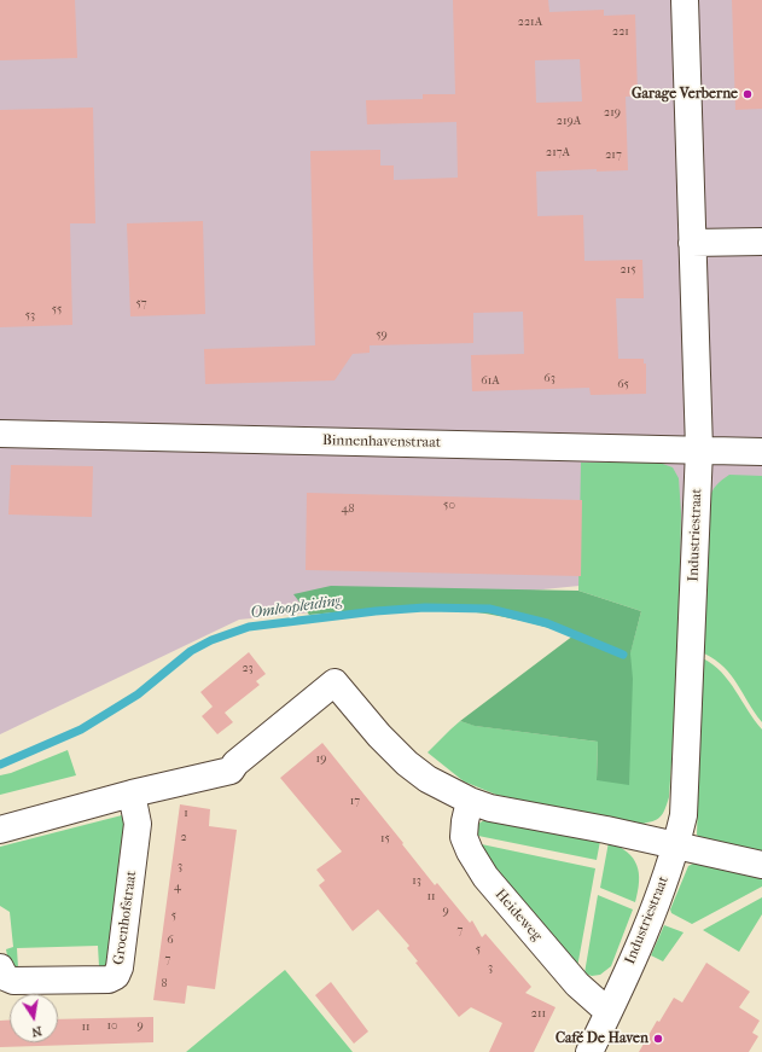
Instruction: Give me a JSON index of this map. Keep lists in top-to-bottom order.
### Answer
{
  "streets": {
    "street": [
      "Binnenhavenstraat",
      "Industriestraat",
      "Heideweg",
      "Groenhofstraat"
    ]
  },
  "crossings": [
    ["Binnenhavenstraat", "Industriestraat"],
    ["Industriestraat", "Heideweg"]
  ],
  "water": ["Omloopleiding"],
  "places": ["Garage Verberne", "Café De Haven"],
  "house_numbers": [
    "221A",
    "221",
    "219",
    "219A",
    "217A",
    "217",
    "215",
    "57",
    "55",
    "53",
    "59",
    "63",
    "61A",
    "65",
    "50",
    "48",
    "23",
    "19",
    "17",
    "1",
    "2",
    "15",
    "3",
    "13",
    "4",
    "11",
    "9",
    "5",
    "7",
    "6",
    "5",
    "7",
    "3",
    "8",
    "211",
    "10",
    "9",
    "11"
  ],
  "north": "bottom"
}
